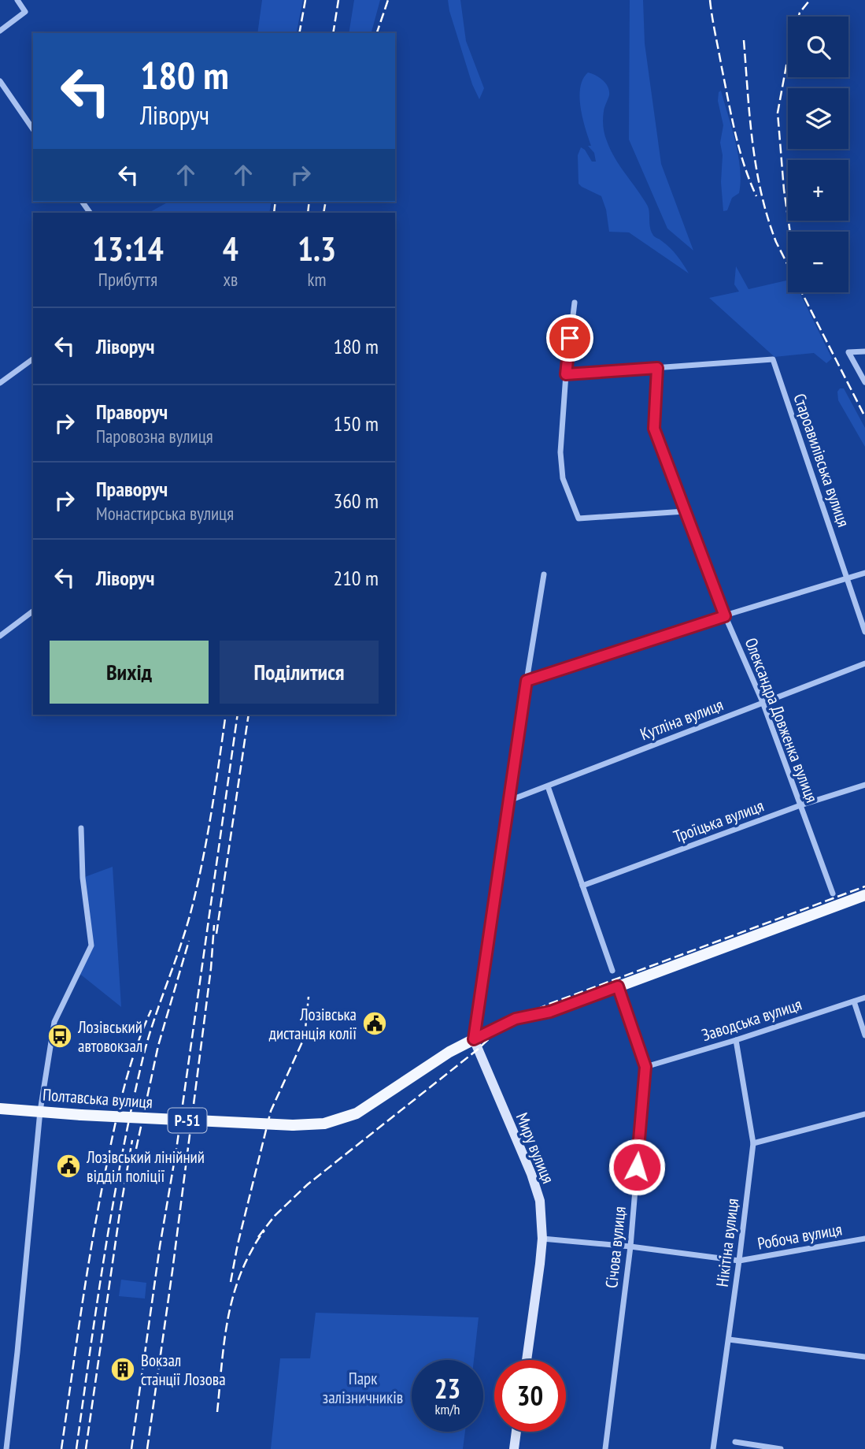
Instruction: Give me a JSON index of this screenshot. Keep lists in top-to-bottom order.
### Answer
{
  "streets": {
    "main road": ["Полтавська вулиця", "Р-51", "Миру вулиця"],
    "street": [
      "Староавилівська вулиця",
      "Кутліна вулиця",
      "Олександра Довженка вулиця",
      "Троїцька вулиця",
      "Заводська вулиця",
      "Робоча вулиця",
      "Нікітіна вулиця",
      "Січова вулиця"
    ]
  },
  "crossings": [
    ["Староавилівська вулиця", "Олександра Довженка вулиця"],
    ["Кутліна вулиця", "Олександра Довженка вулиця"],
    ["Олександра Довженка вулиця", "Троїцька вулиця"],
    ["Заводська вулиця", "Нікітіна вулиця"],
    ["Заводська вулиця", "Січова вулиця"],
    ["Полтавська вулиця", "Р-51"],
    ["Полтавська вулиця", "Миру вулиця"],
    ["Р-51", "Миру вулиця"],
    ["Р-51", "Січова вулиця"],
    ["Миру вулиця", "Робоча вулиця"],
    ["Робоча вулиця", "Нікітіна вулиця"],
    ["Робоча вулиця", "Січова вулиця"]
  ],
  "parks": ["Парк залізничників"],
  "places": {
    "public building": ["Лозівська дистанція колії", "Лозівський лінійний відділ поліції"],
    "bus stop": ["Лозівський автовокзал"],
    "building": ["Вокзал станції Лозова"]
  },
  "page": {
    "map_buttons": ["+", "−"],
    "turn": ["180 m", "Ліворуч"],
    "eta": [
      "13:14",
      "Прибуття",
      "4",
      "хв",
      "1.3",
      "km"
    ],
    "list": [
      {
        "name": "Ліворуч",
        "value": "180 m"
      },
      {
        "name": "Праворуч",
        "note": "Паровозна вулиця",
        "value": "150 m"
      },
      {
        "name": "Праворуч",
        "note": "Монастирська вулиця",
        "value": "360 m"
      },
      {
        "name": "Ліворуч",
        "value": "210 m"
      }
    ],
    "buttons": ["Вихід", "Поділитися"],
    "speed": "23 km/h",
    "limit": "30"
  }
}
